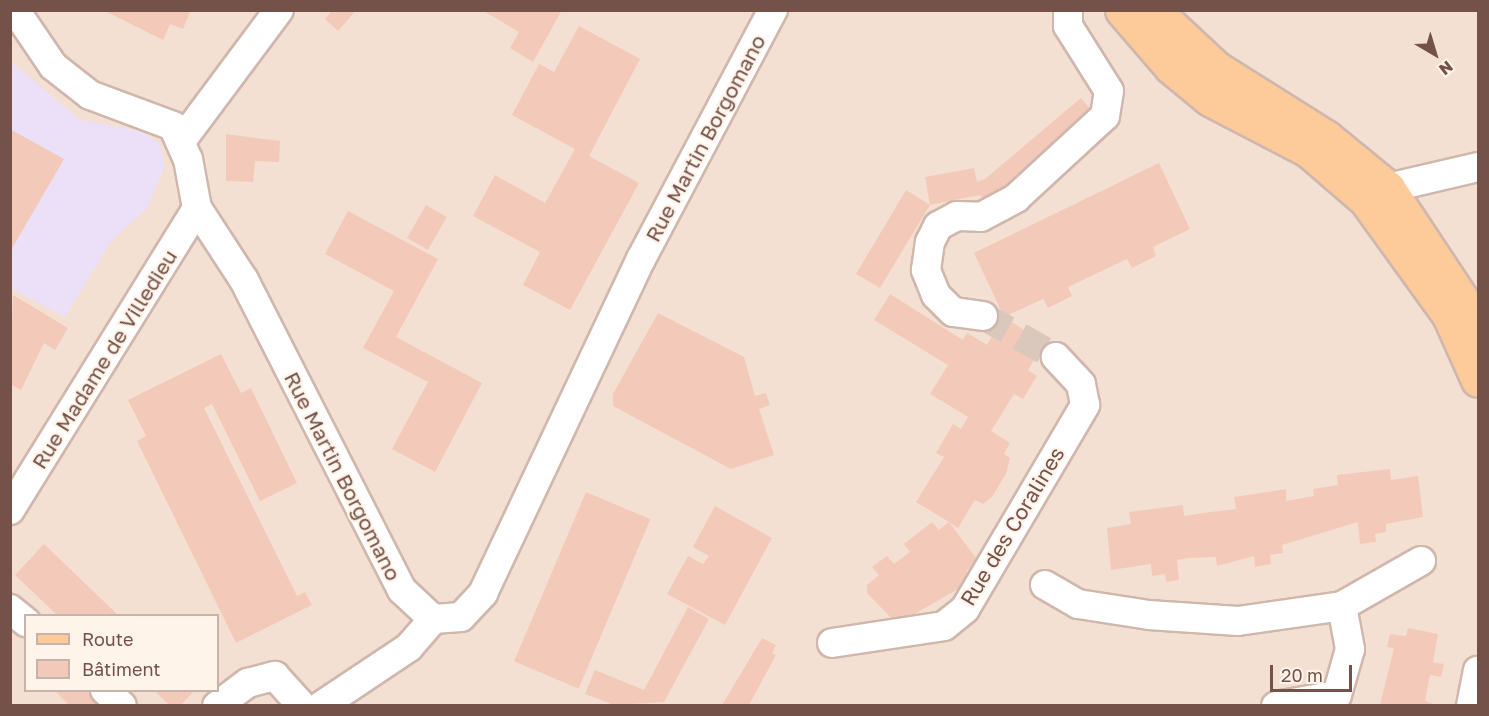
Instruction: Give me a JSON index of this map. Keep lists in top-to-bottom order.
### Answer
{
  "streets": {
    "street": ["Rue Martin Borgomano", "Rue Madame de Villedieu", "Rue des Coralines"]
  },
  "crossings": [
    ["Rue Martin Borgomano", "Rue Madame de Villedieu"]
  ],
  "legend": ["Route", "Bâtiment"],
  "scale_bar": "20 m",
  "north": "bottom right"
}
